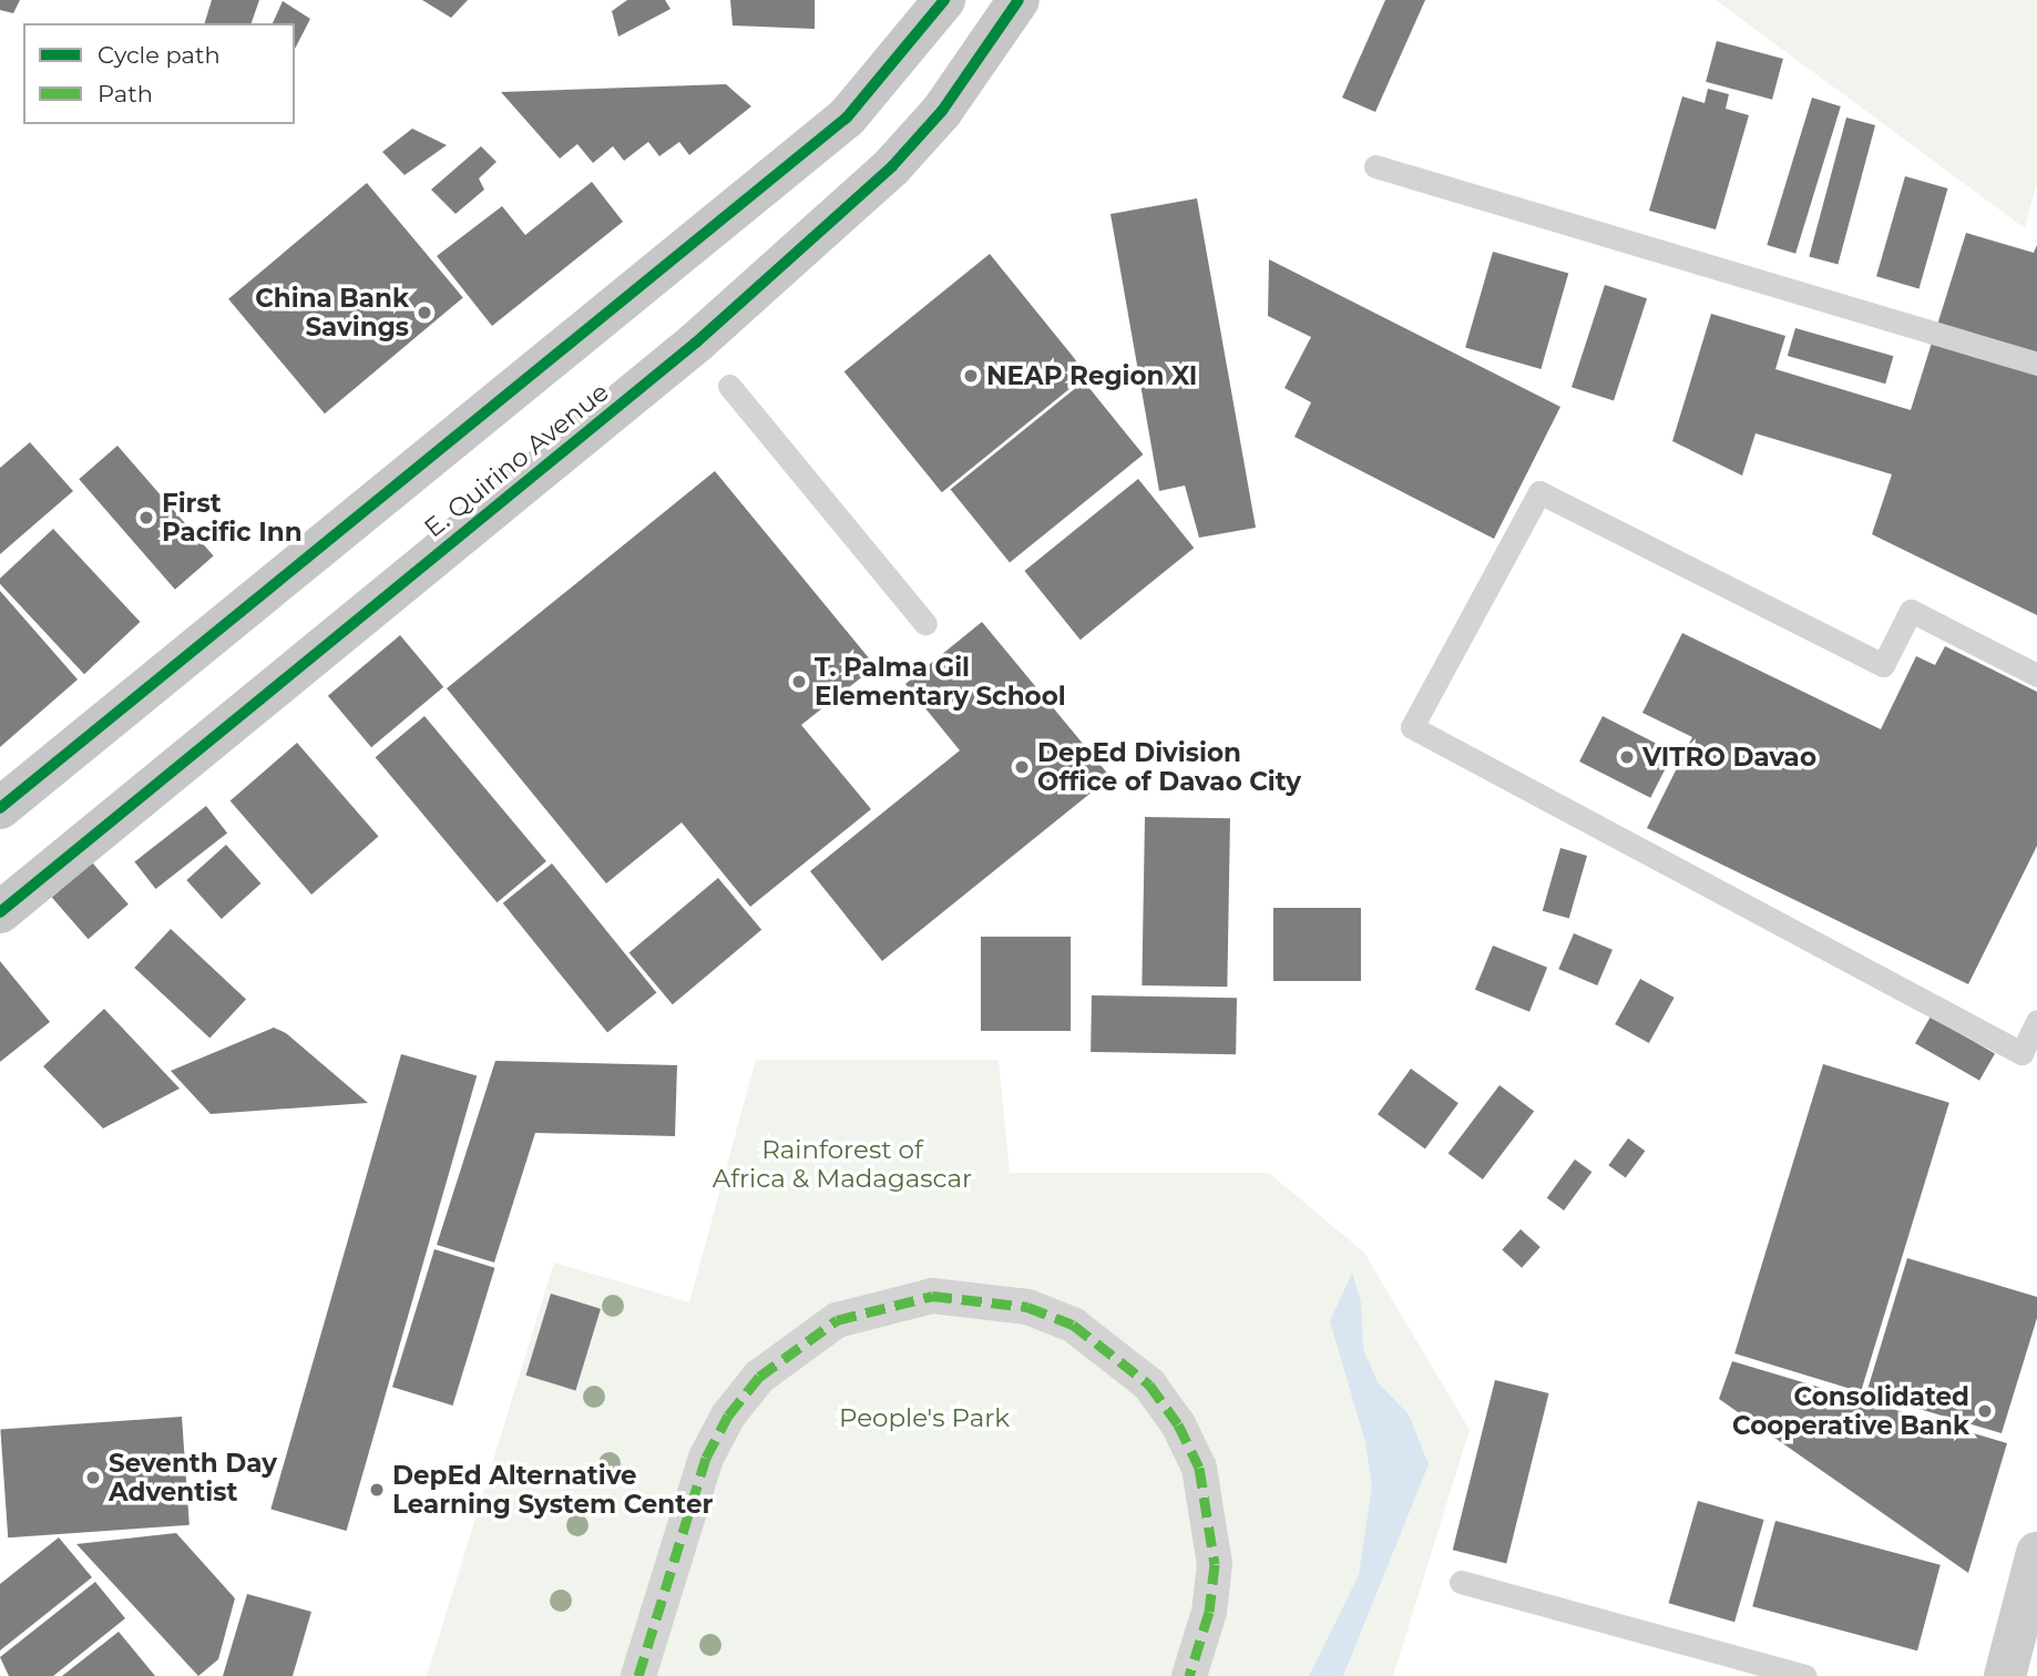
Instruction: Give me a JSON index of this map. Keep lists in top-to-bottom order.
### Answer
{
  "streets": {
    "main road": ["E. Quirino Avenue"]
  },
  "parks": ["Rainforest of Africa & Madagascar", "People's Park"],
  "places": [
    "China Bank Savings",
    "NEAP Region XI",
    "First Pacific Inn",
    "T. Palma Gil Elementary School",
    "VITRO Davao",
    "DepEd Division Office of Davao City",
    "Consolidated Cooperative Bank",
    "Seventh Day Adventist",
    "DepEd Alternative Learning System Center"
  ],
  "legend": ["Cycle path", "Path"]
}
